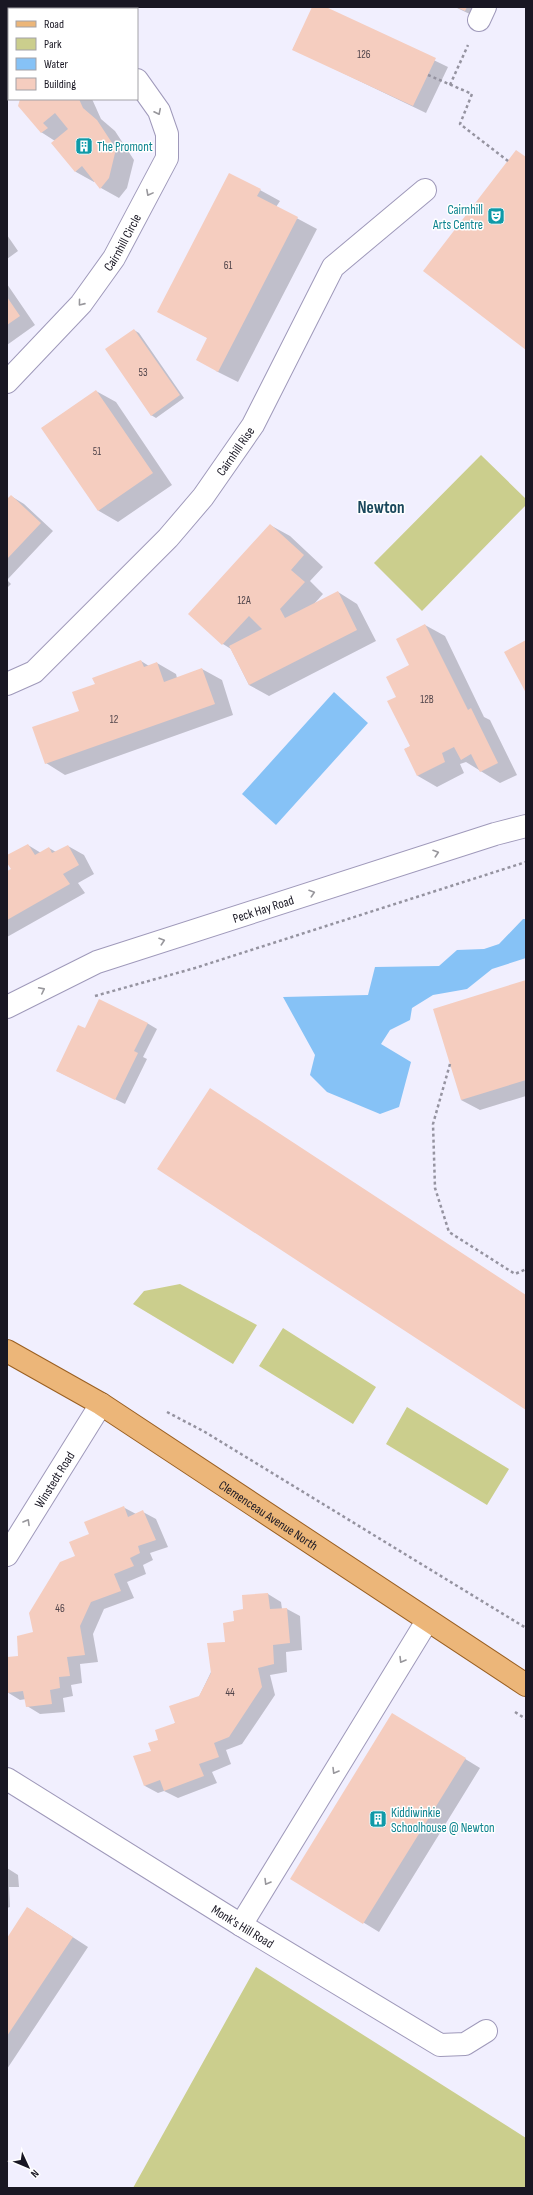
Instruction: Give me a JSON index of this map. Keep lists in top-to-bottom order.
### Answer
{
  "streets": {
    "main road": ["Clemenceau Avenue North"],
    "street": [
      "Cairnhill Circle",
      "Cairnhill Rise",
      "Peck Hay Road",
      "Winstedt Road",
      "Monk's Hill Road"
    ]
  },
  "crossings": [
    ["Winstedt Road", "Clemenceau Avenue North"]
  ],
  "one_way": ["Cairnhill Circle", "Peck Hay Road", "Winstedt Road"],
  "districts": ["Newton"],
  "places": {
    "building": ["The Promont", "Kiddiwinkie Schoolhouse @ Newton"],
    "theatre": ["Cairnhill Arts Centre"]
  },
  "house_numbers": [
    "126",
    "61",
    "53",
    "51",
    "12A",
    "12B",
    "12",
    "46",
    "44"
  ],
  "legend": [
    "Road",
    "Park",
    "Water",
    "Building"
  ],
  "north": "bottom right"
}
